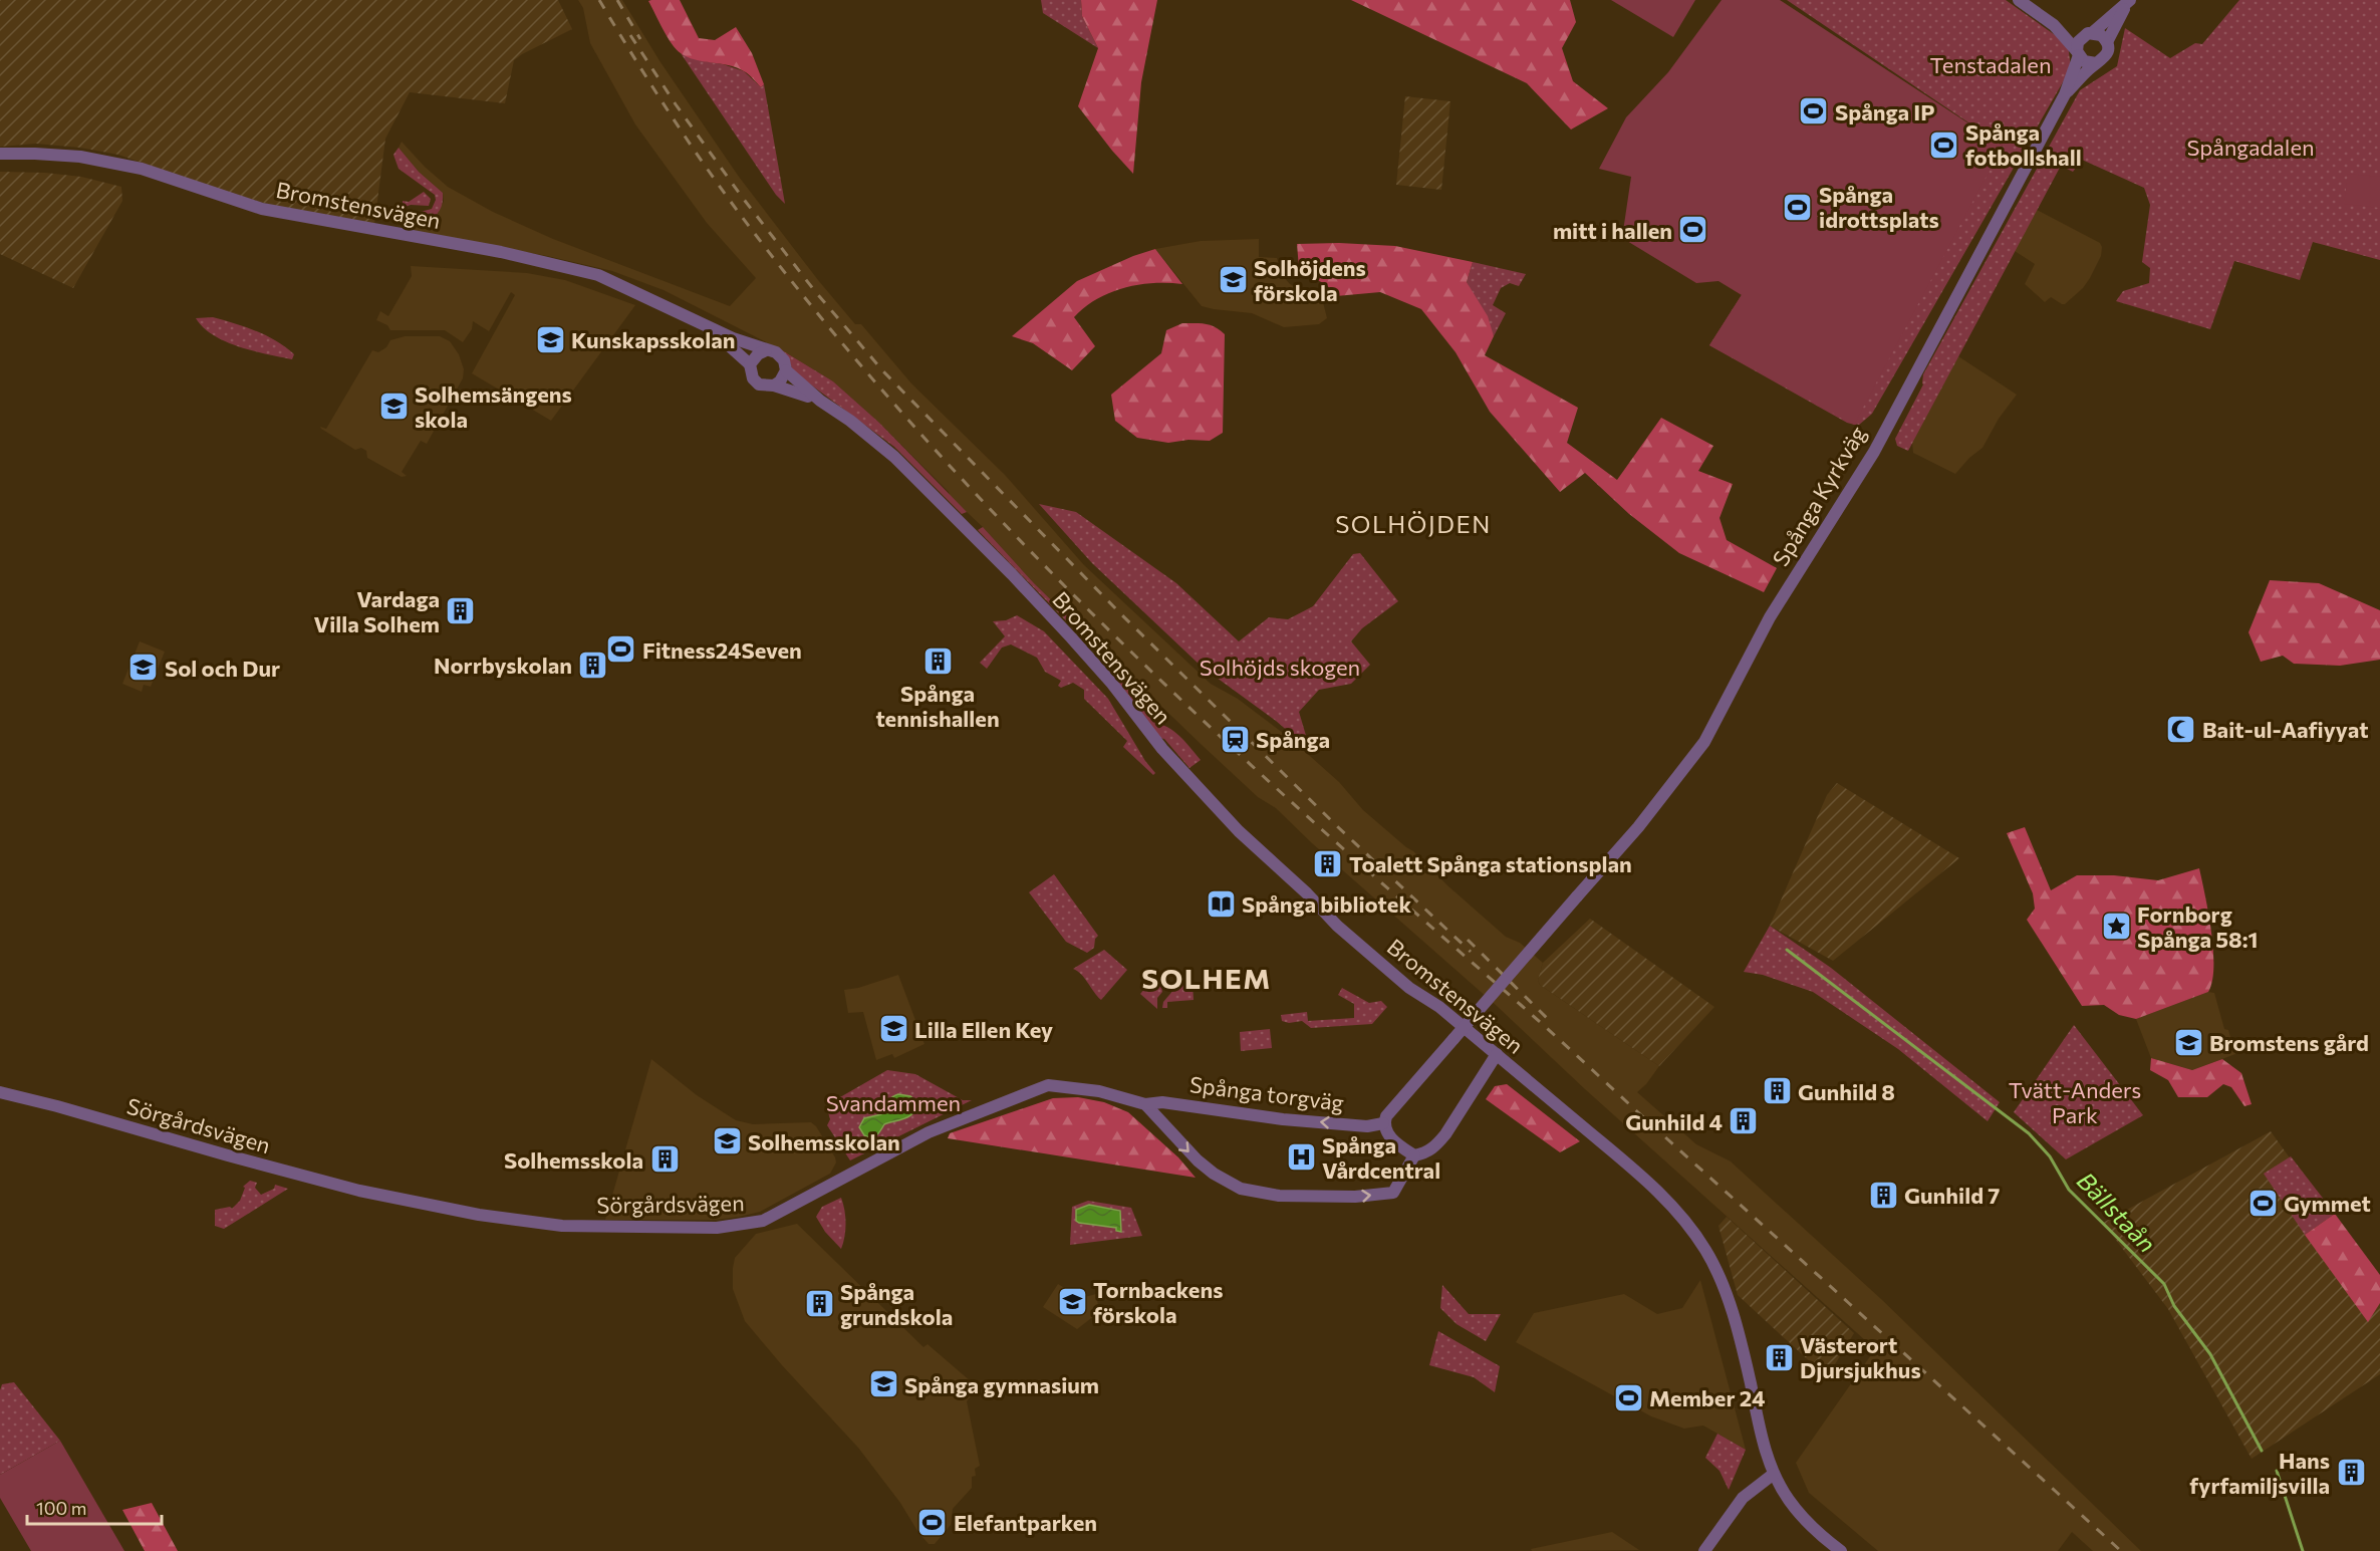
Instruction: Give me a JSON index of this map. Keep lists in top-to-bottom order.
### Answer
{
  "streets": {
    "street": [
      "Bromstensvägen",
      "Spånga Kyrkväg",
      "Spånga torgväg",
      "Sörgårdsvägen"
    ]
  },
  "crossings": [
    ["Spånga Kyrkväg", "Spånga torgväg"],
    ["Spånga torgväg", "Sörgårdsvägen"]
  ],
  "one_way": ["Spånga torgväg"],
  "districts": ["SOLHÖJDEN", "SOLHEM"],
  "water": ["Bällstaån"],
  "parks": [
    "Tenstadalen",
    "Spångadalen",
    "Solhöjds skogen",
    "Tvätt-Anders Park",
    "Svandammen"
  ],
  "places": {
    "sports": [
      "Spånga IP",
      "Spånga fotbollshall",
      "Spånga idrottsplats",
      "mitt i hallen",
      "Fitness24Seven",
      "Gymmet",
      "Member 24",
      "Elefantparken"
    ],
    "school or university": [
      "Solhöjdens förskola",
      "Kunskapsskolan",
      "Solhemsängens skola",
      "Sol och Dur",
      "Lilla Ellen Key",
      "Bromstens gård",
      "Solhemsskolan",
      "Tornbackens förskola",
      "Spånga gymnasium"
    ],
    "building": [
      "Vardaga Villa Solhem",
      "Spånga tennishallen",
      "Norrbyskolan",
      "Toalett Spånga stationsplan",
      "Gunhild 8",
      "Gunhild 4",
      "Solhemsskola",
      "Gunhild 7",
      "Spånga grundskola",
      "Västerort Djursjukhus",
      "Hans fyrfamiljsvilla"
    ],
    "mosque": ["Bait-ul-Aafiyyat"],
    "station": ["Spånga"],
    "library": ["Spånga bibliotek"],
    "place": ["Fornborg Spånga 58:1"],
    "hospital": ["Spånga Vårdcentral"]
  },
  "scale_bar": "100 m"
}
